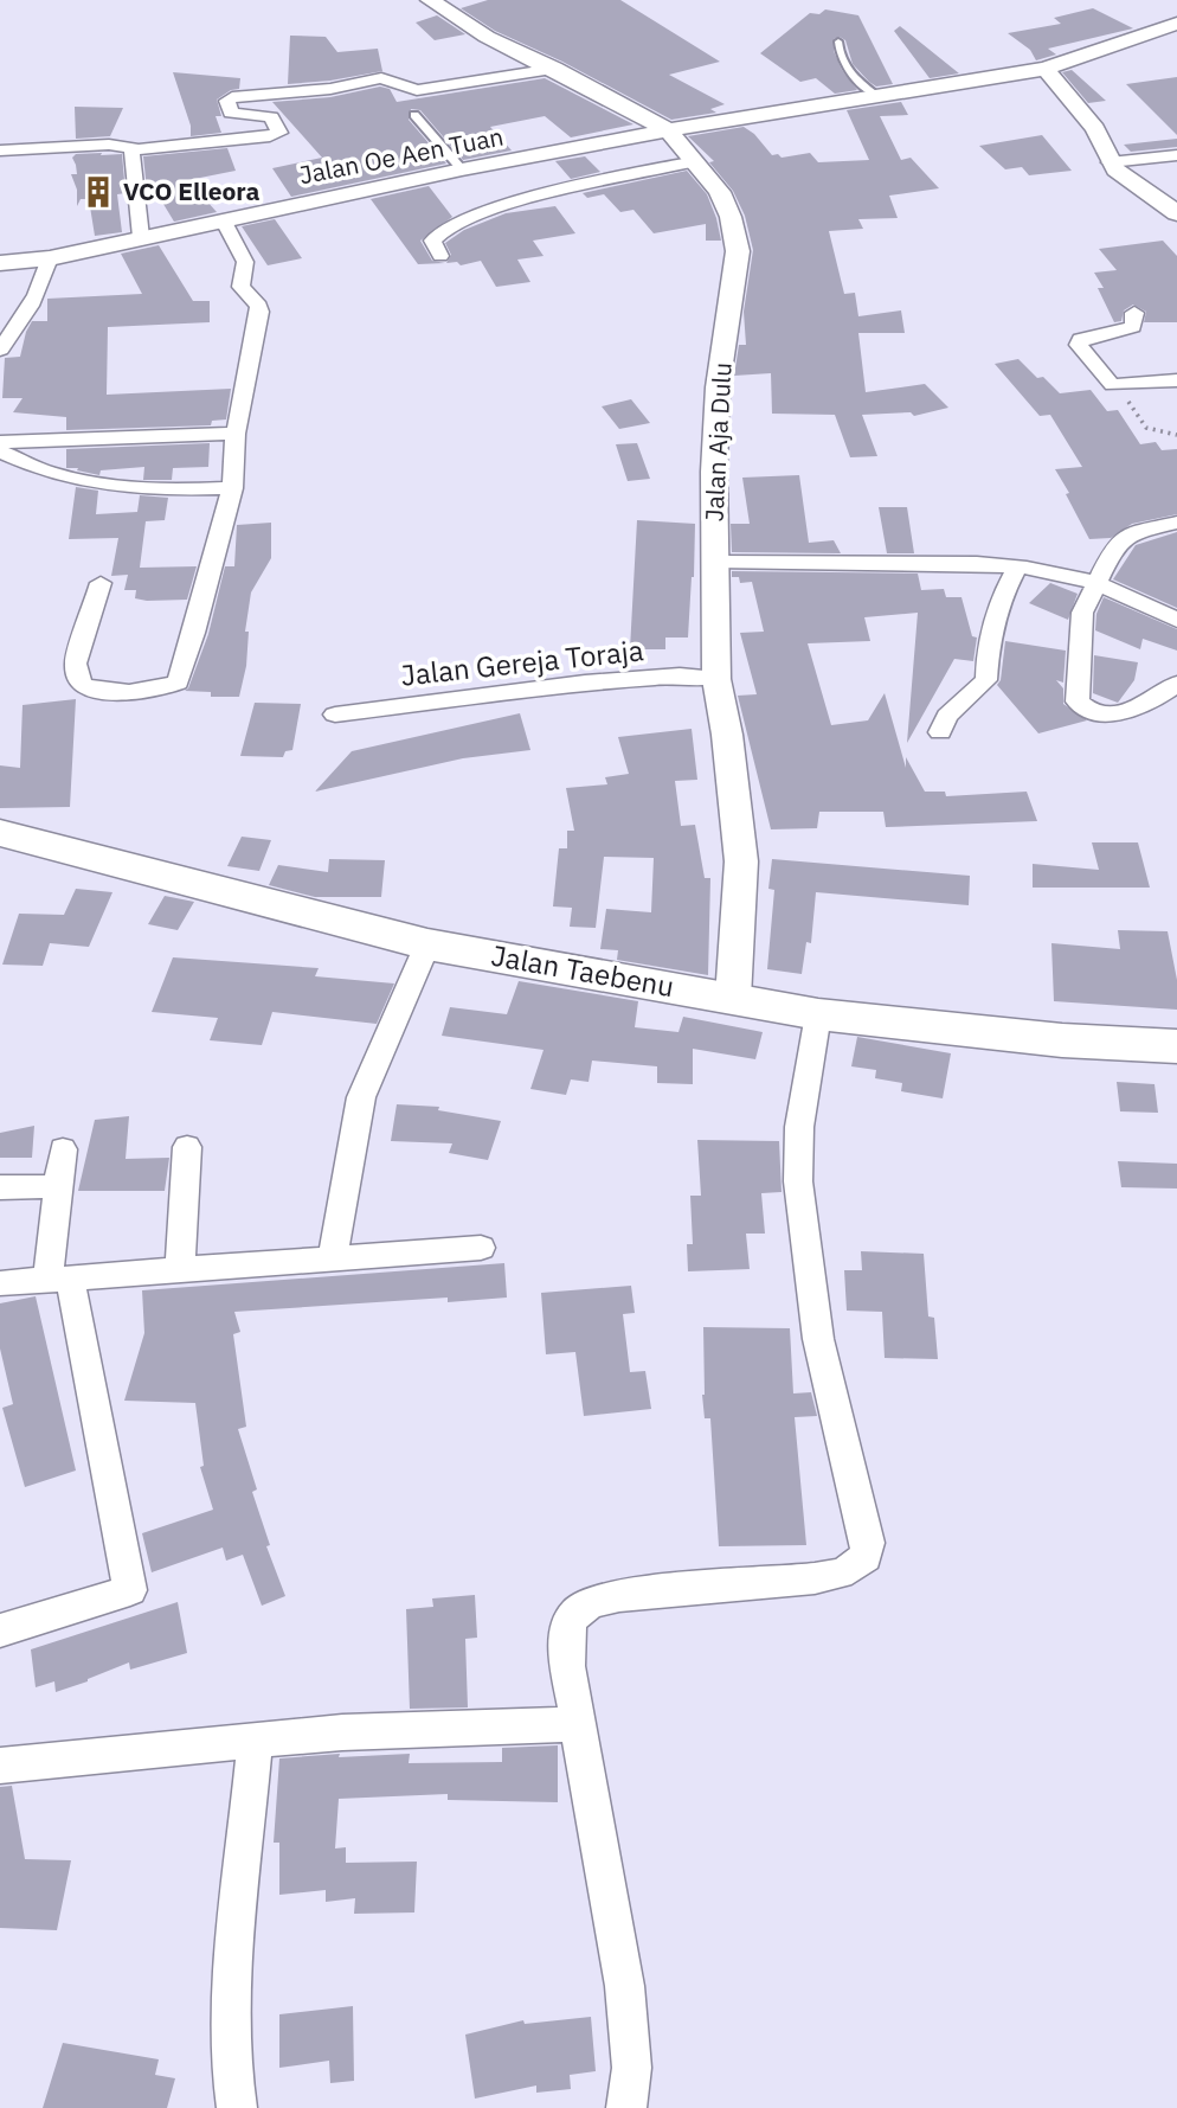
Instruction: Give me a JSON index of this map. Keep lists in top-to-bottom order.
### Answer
{
  "streets": {
    "main road": ["Jalan Taebenu"],
    "street": ["Jalan Oe Aen Tuan", "Jalan Aja Dulu", "Jalan Gereja Toraja"]
  },
  "crossings": [
    ["Jalan Oe Aen Tuan", "Jalan Aja Dulu"],
    ["Jalan Aja Dulu", "Jalan Gereja Toraja"],
    ["Jalan Aja Dulu", "Jalan Taebenu"]
  ],
  "places": {
    "building": ["VCO Elleora"]
  }
}
